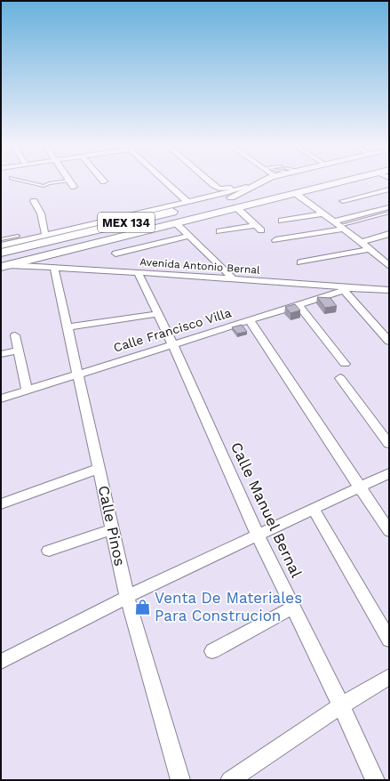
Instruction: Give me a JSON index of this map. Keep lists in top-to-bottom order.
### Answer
{
  "streets": {
    "main road": ["MEX 134"],
    "street": [
      "Avenida Antonio Bernal",
      "Calle Francisco Villa",
      "Calle Manuel Bernal",
      "Calle Pinos"
    ]
  },
  "crossings": [
    ["MEX 134", "Avenida Antonio Bernal"],
    ["Avenida Antonio Bernal", "Calle Francisco Villa"],
    ["Avenida Antonio Bernal", "Calle Manuel Bernal"],
    ["Avenida Antonio Bernal", "Calle Pinos"],
    ["Calle Francisco Villa", "Calle Manuel Bernal"],
    ["Calle Francisco Villa", "Calle Pinos"]
  ],
  "places": {
    "shop": ["Venta De Materiales Para Construcion"]
  }
}
